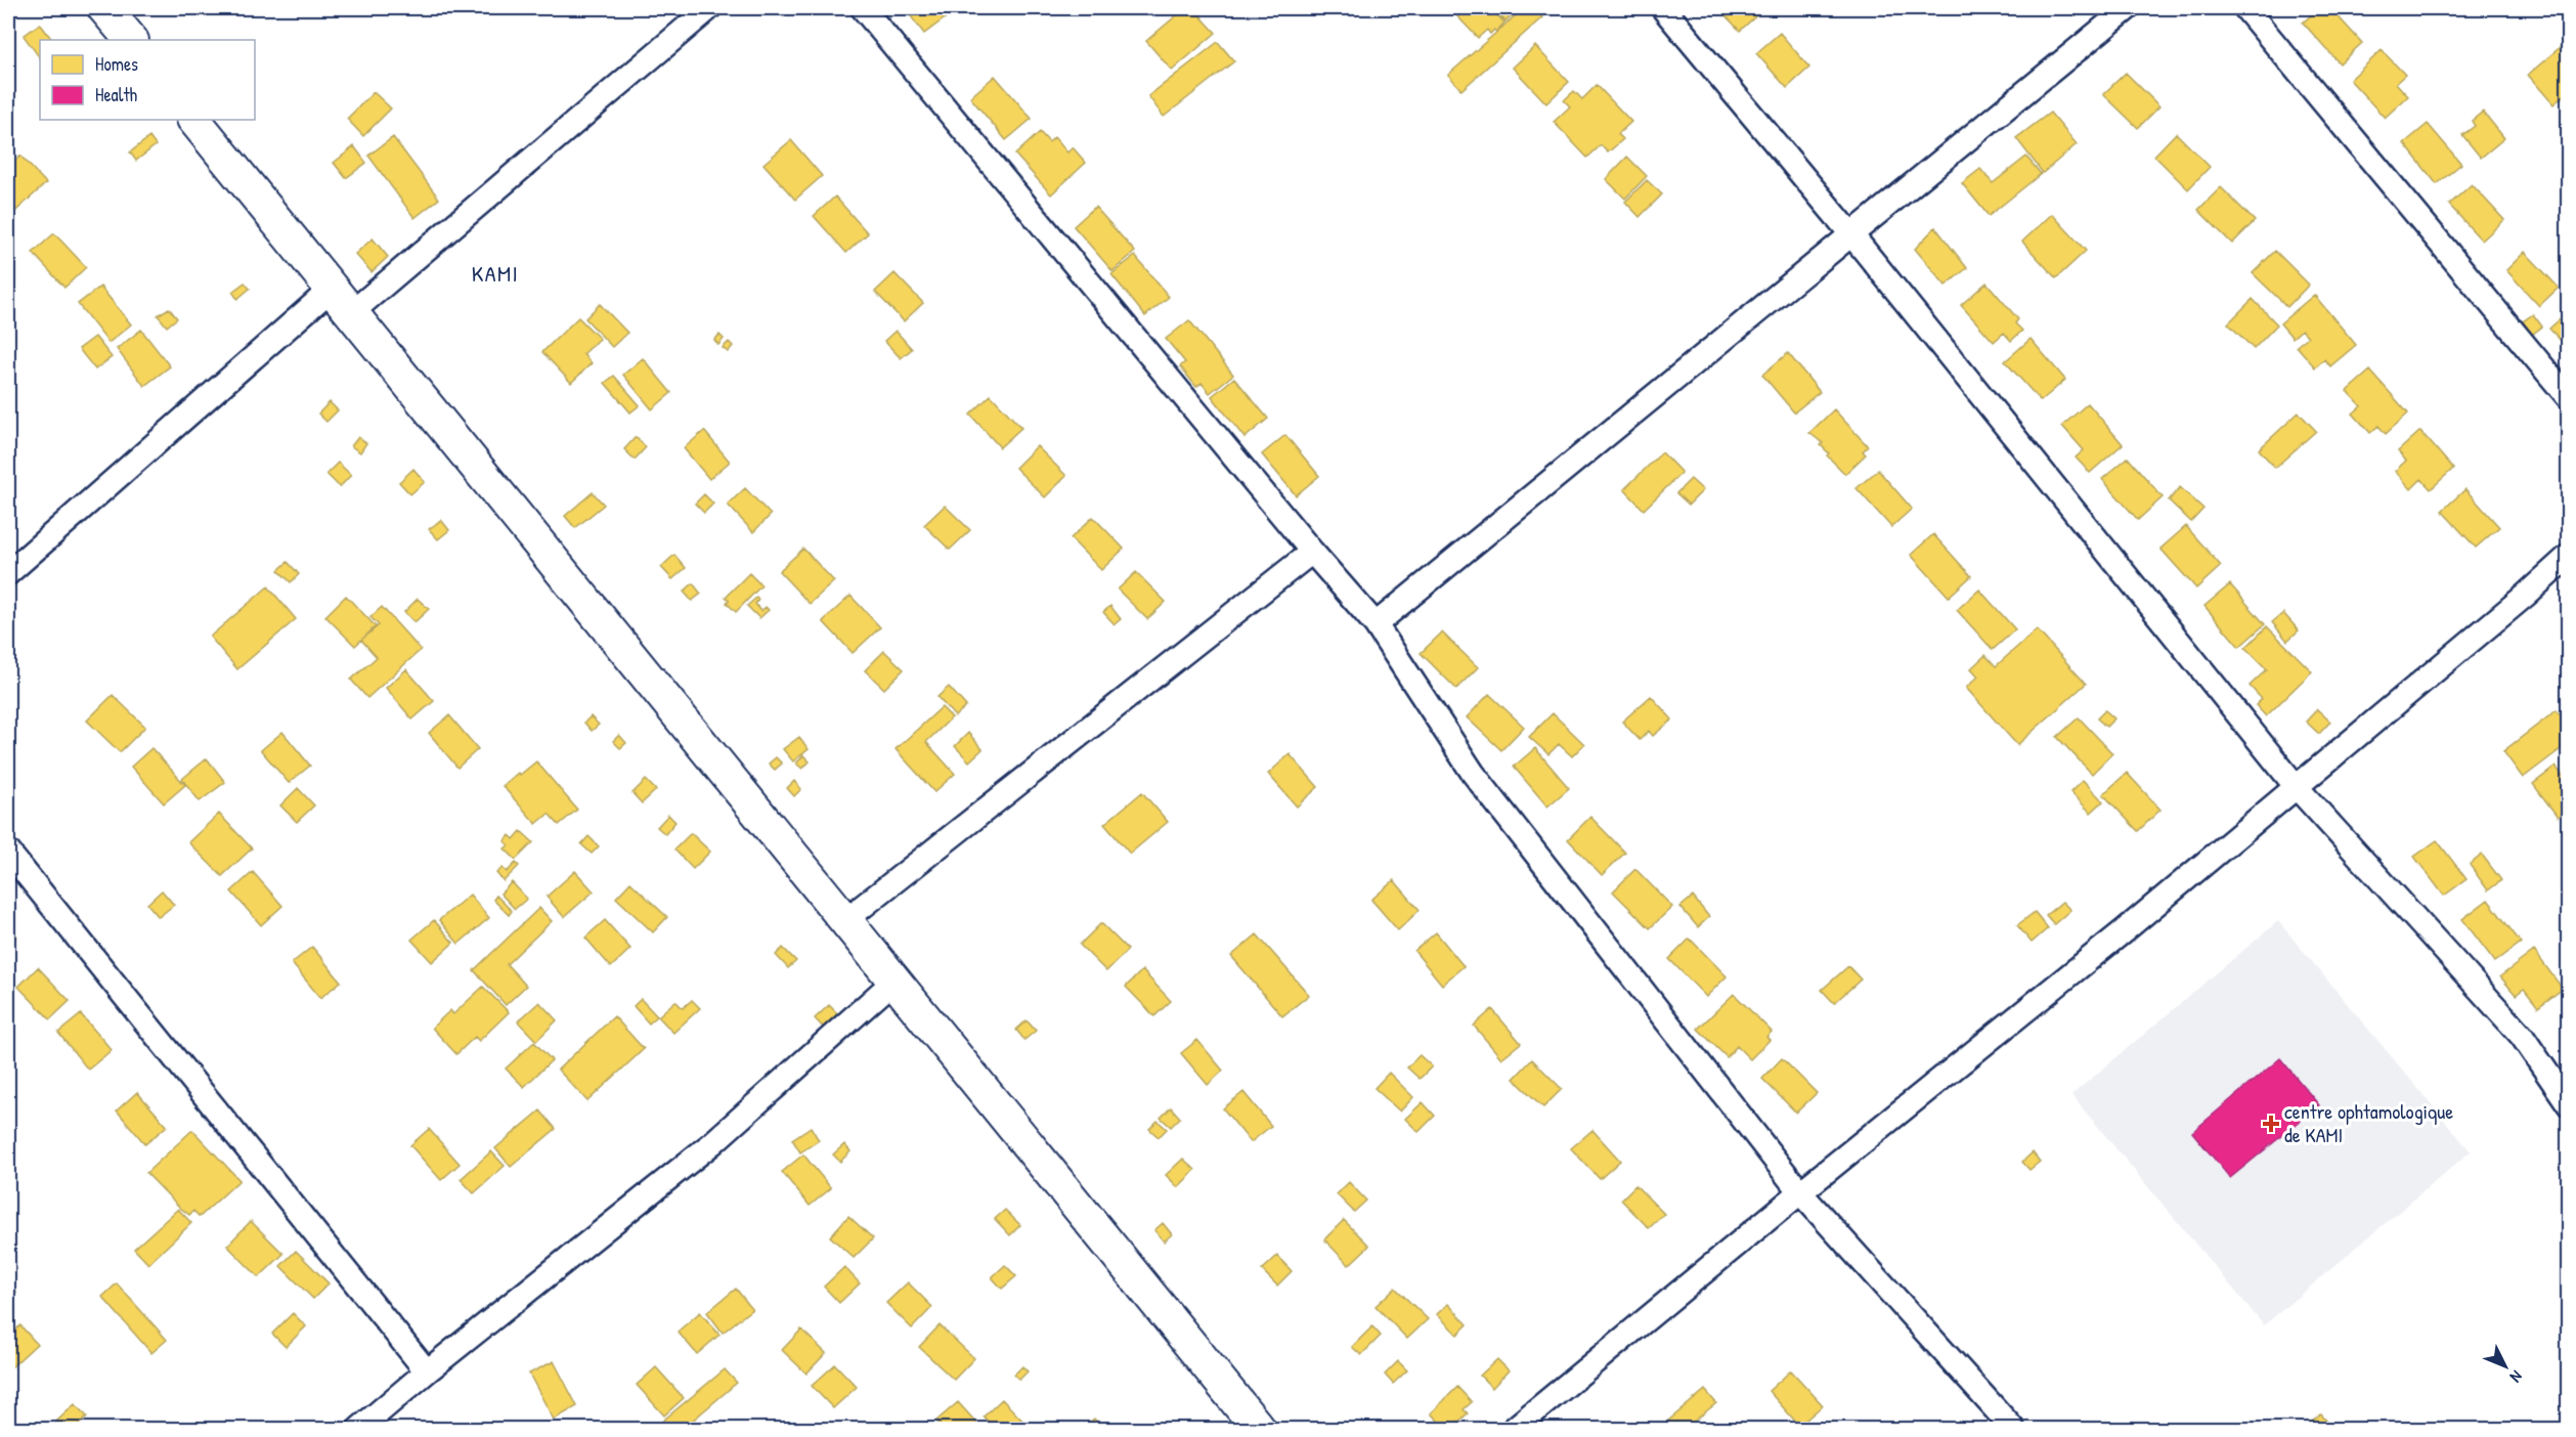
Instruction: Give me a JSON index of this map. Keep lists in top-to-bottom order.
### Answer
{
  "districts": ["KAMI"],
  "places": {
    "health": ["centre ophtamologique de KAMI"]
  },
  "legend": ["Homes", "Health"],
  "north": "bottom right"
}
